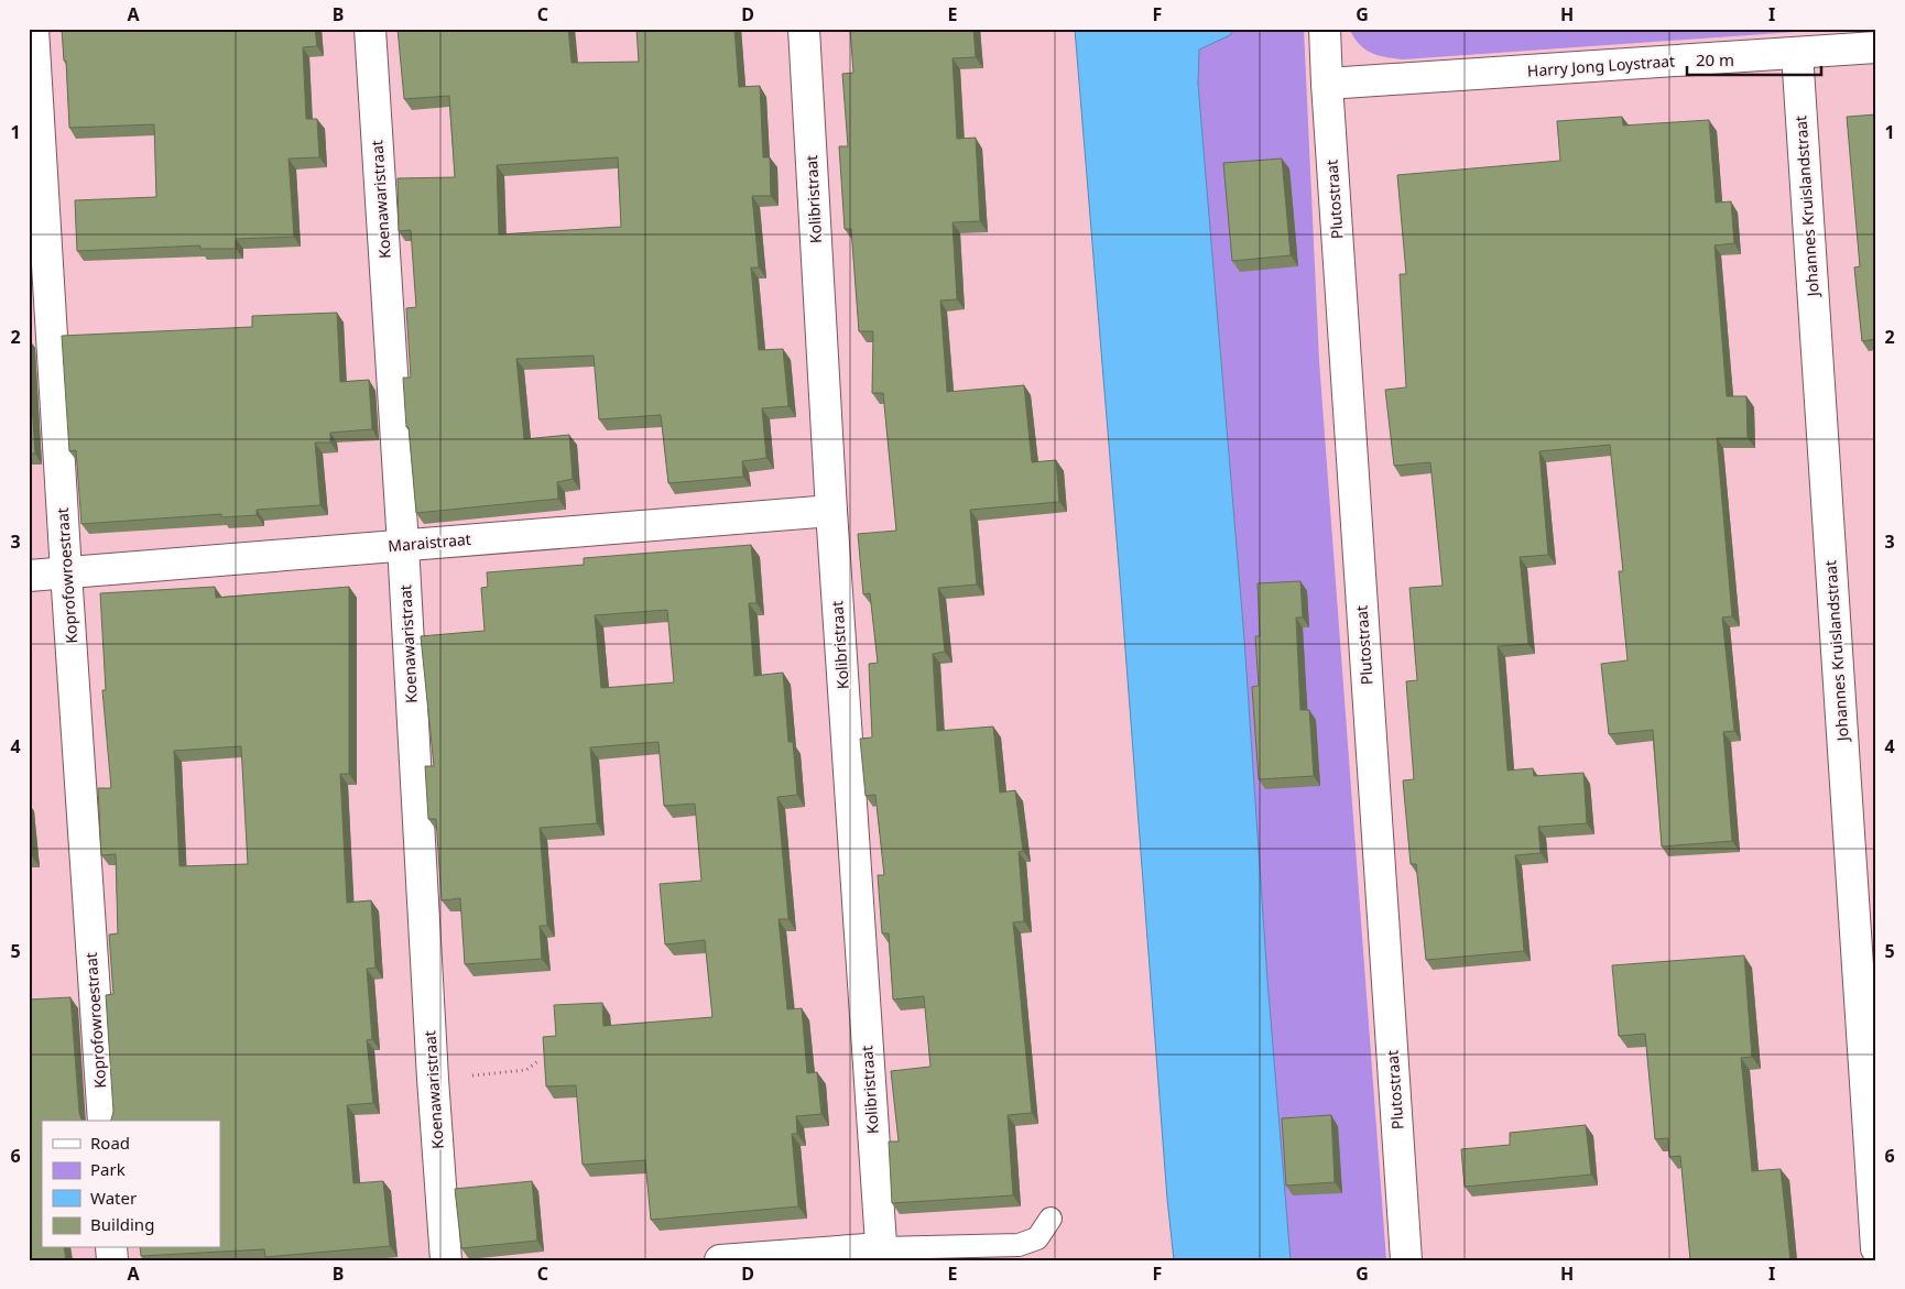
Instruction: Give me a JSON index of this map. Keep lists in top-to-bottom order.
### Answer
{
  "streets": {
    "street": [
      "Harry Jong Loystraat",
      "Koenawaristraat",
      "Kolibristraat",
      "Plutostraat",
      "Johannes Kruislandstraat",
      "Maraistraat",
      "Koprofowroestraat"
    ]
  },
  "crossings": [
    ["Harry Jong Loystraat", "Plutostraat"],
    ["Harry Jong Loystraat", "Johannes Kruislandstraat"],
    ["Koenawaristraat", "Maraistraat"],
    ["Kolibristraat", "Maraistraat"],
    ["Maraistraat", "Koprofowroestraat"]
  ],
  "legend": [
    "Road",
    "Park",
    "Water",
    "Building"
  ],
  "scale_bar": "20 m",
  "grid": {
    "columns": [
      "A",
      "B",
      "C",
      "D",
      "E",
      "F",
      "G",
      "H",
      "I"
    ],
    "rows": [
      "1",
      "2",
      "3",
      "4",
      "5",
      "6"
    ]
  }
}
